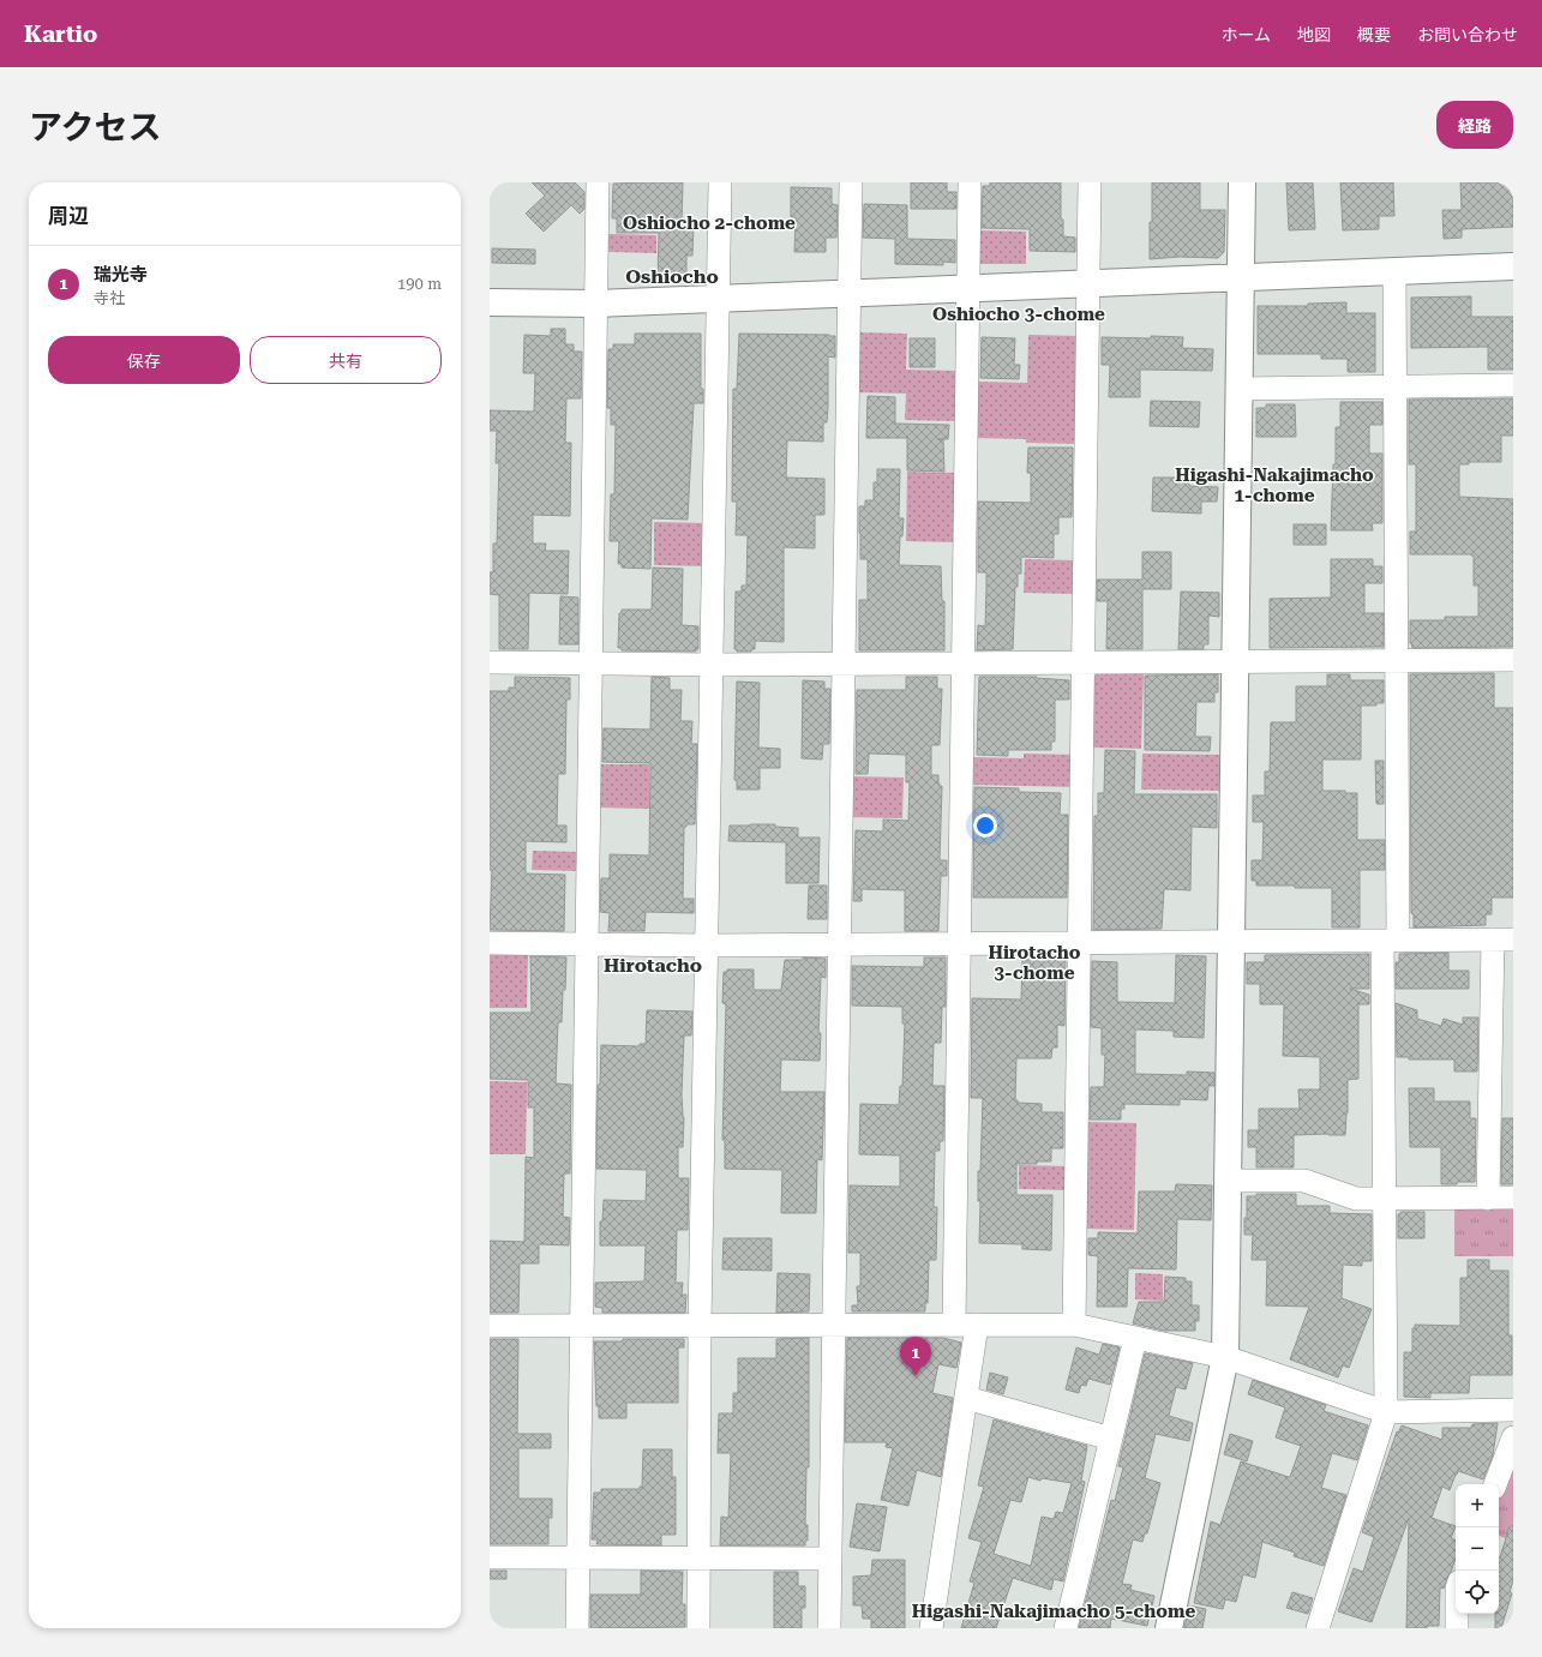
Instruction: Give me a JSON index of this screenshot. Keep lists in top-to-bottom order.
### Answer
{
  "districts": [
    "Oshiocho 2-chome",
    "Oshiocho",
    "Oshiocho 3-chome",
    "Higashi-Nakajimacho 1-chome",
    "Hirotacho 3-chome",
    "Hirotacho",
    "Higashi-Nakajimacho 5-chome"
  ],
  "page": {
    "header": "Kartio",
    "nav": [
      "ホーム",
      "地図",
      "概要",
      "お問い合わせ"
    ],
    "title": "アクセス",
    "buttons": [
      "経路",
      ["保存", "共有"]
    ],
    "heading": "周辺",
    "list": [
      {
        "mark": "1",
        "name": "瑞光寺",
        "note": "寺社",
        "value": "190 m"
      }
    ],
    "pins": "1",
    "map_buttons": ["+", "−"]
  }
}
